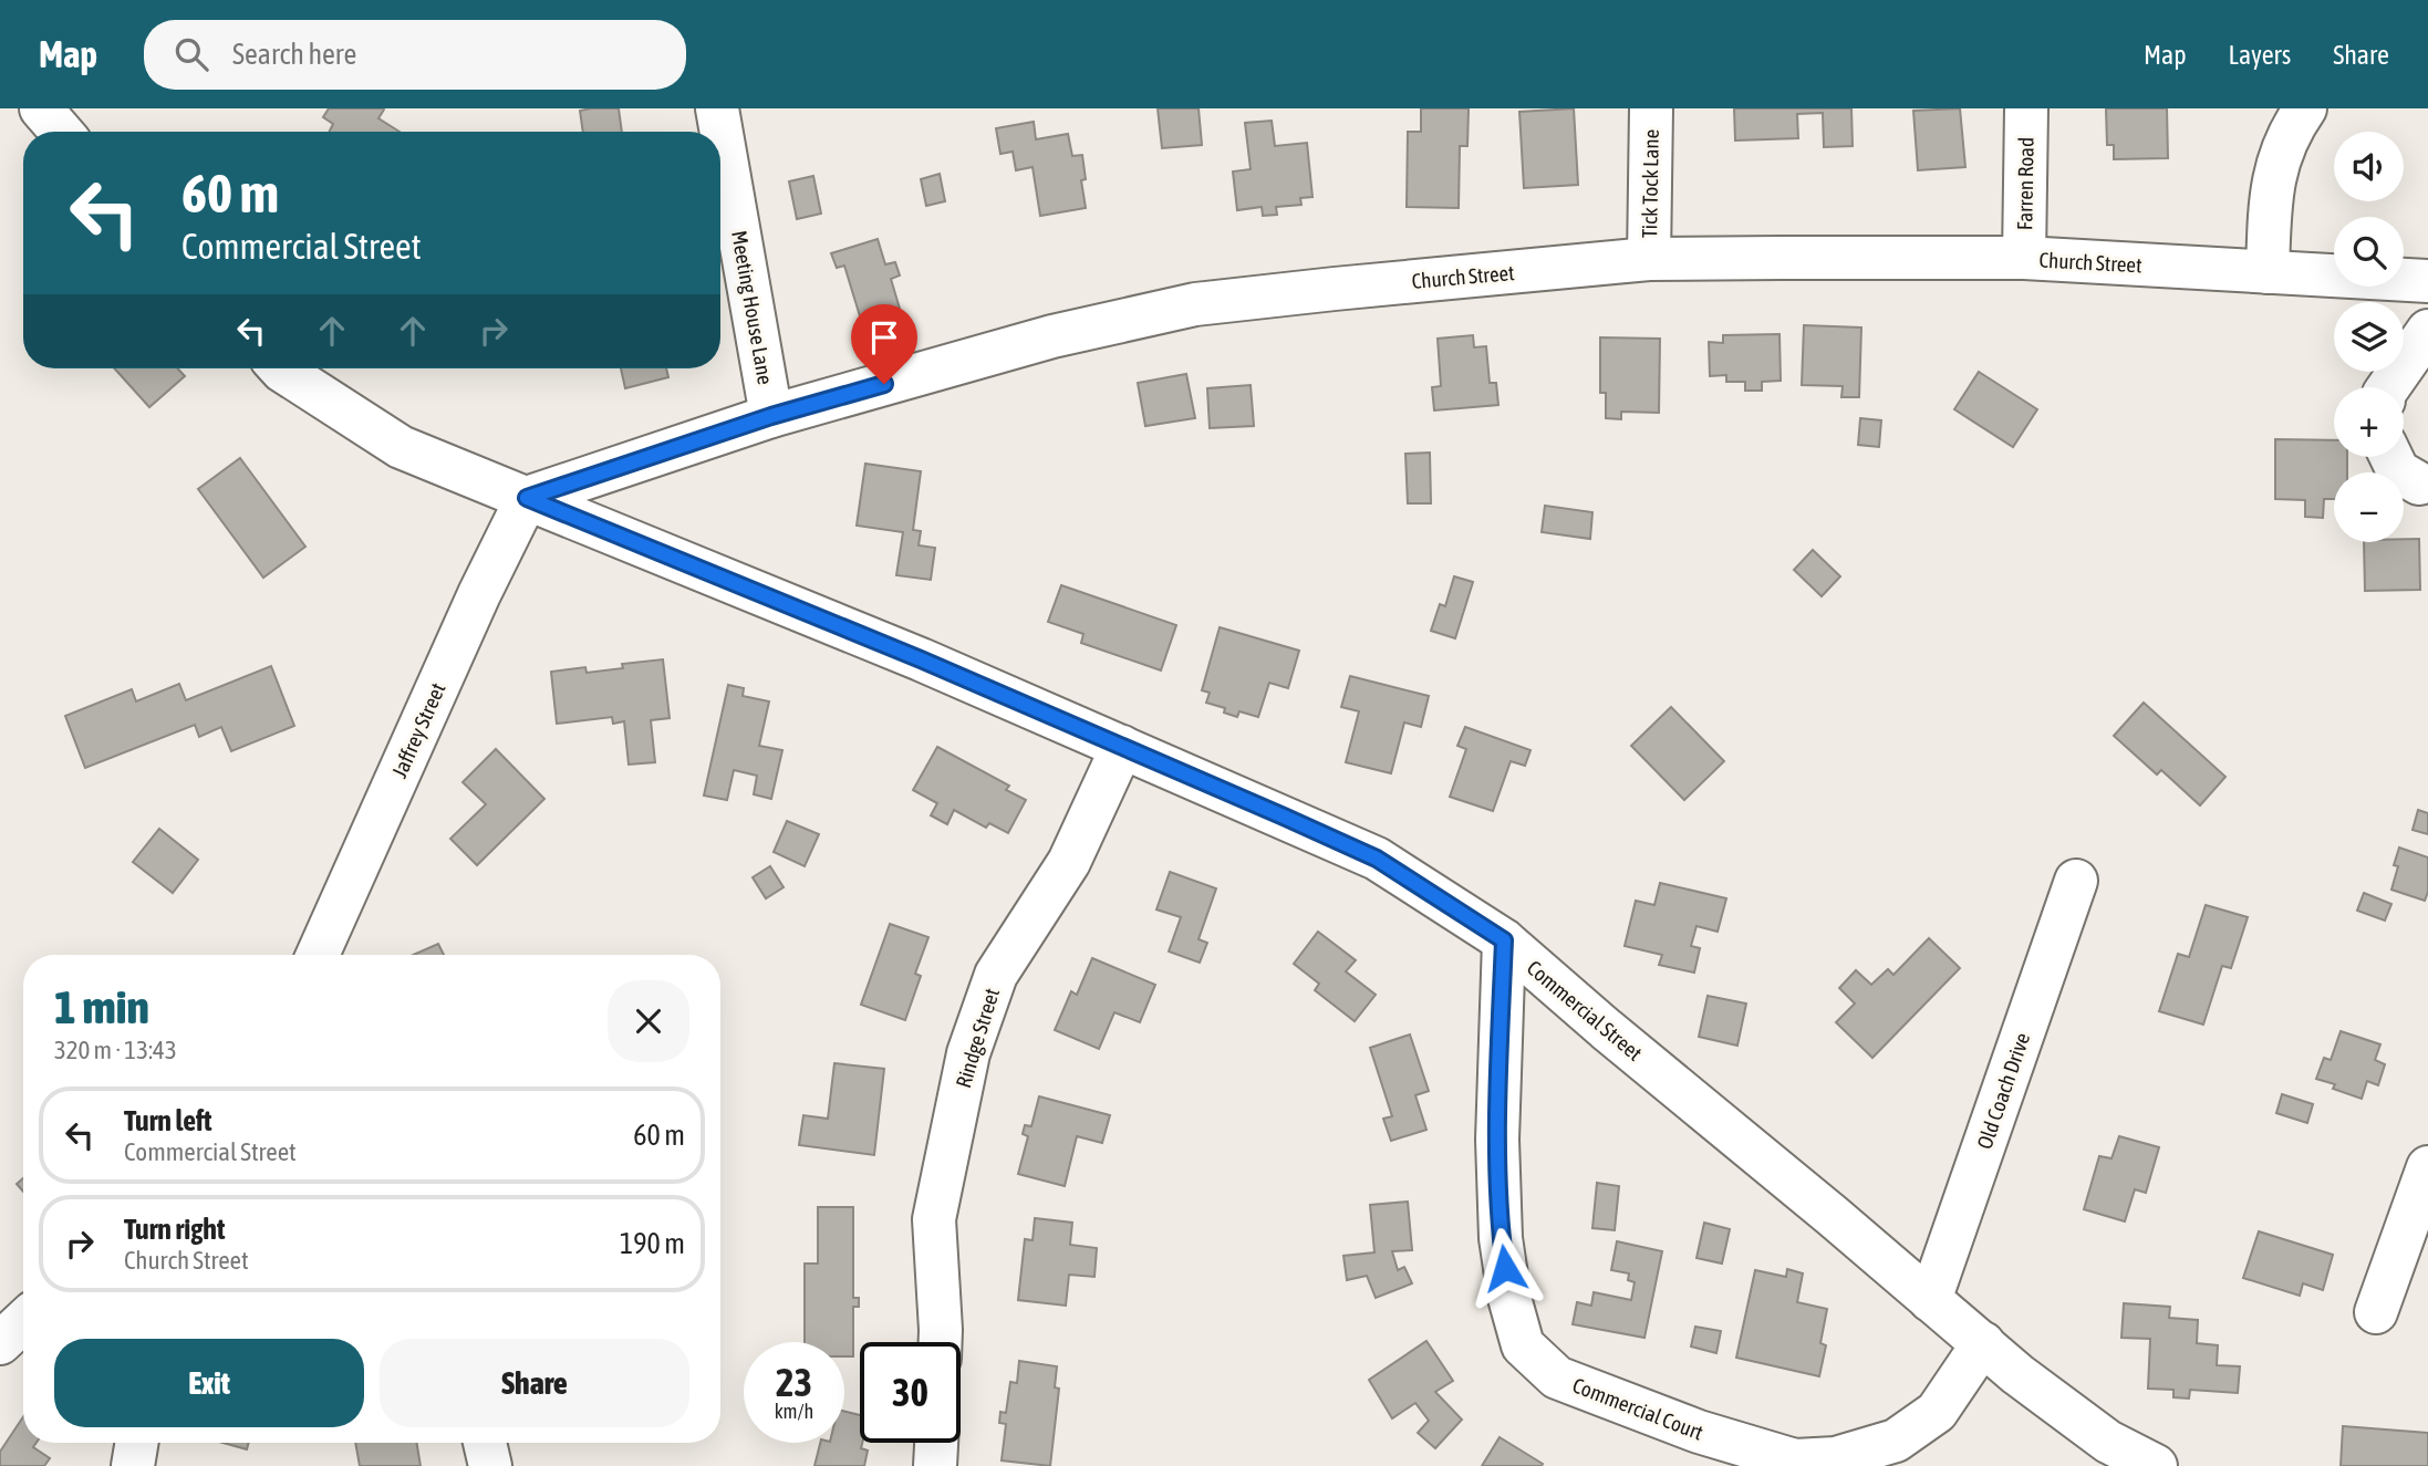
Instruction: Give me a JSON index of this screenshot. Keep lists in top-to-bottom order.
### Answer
{
  "streets": {
    "street": [
      "Tick Tock Lane",
      "Farren Road",
      "Church Street",
      "Meeting House Lane",
      "Jaffrey Street",
      "Commercial Street",
      "Rindge Street",
      "Old Coach Drive",
      "Commercial Court"
    ]
  },
  "crossings": [
    ["Tick Tock Lane", "Church Street"],
    ["Farren Road", "Church Street"],
    ["Church Street", "Meeting House Lane"],
    ["Church Street", "Jaffrey Street"],
    ["Church Street", "Commercial Street"],
    ["Jaffrey Street", "Commercial Street"],
    ["Commercial Street", "Rindge Street"],
    ["Commercial Street", "Old Coach Drive"],
    ["Commercial Street", "Commercial Court"]
  ],
  "page": {
    "header": "Map",
    "search": "Search here",
    "nav": ["Map", "Layers", "Share"],
    "map_buttons": ["+", "−"],
    "turn": ["60 m", "Commercial Street"],
    "heading": ["1 min", "320 m · 13:43"],
    "list": [
      {
        "name": "Turn left",
        "note": "Commercial Street",
        "value": "60 m"
      },
      {
        "name": "Turn right",
        "note": "Church Street",
        "value": "190 m"
      }
    ],
    "buttons": ["Exit", "Share"],
    "speed": "23 km/h",
    "limit": "30"
  }
}
